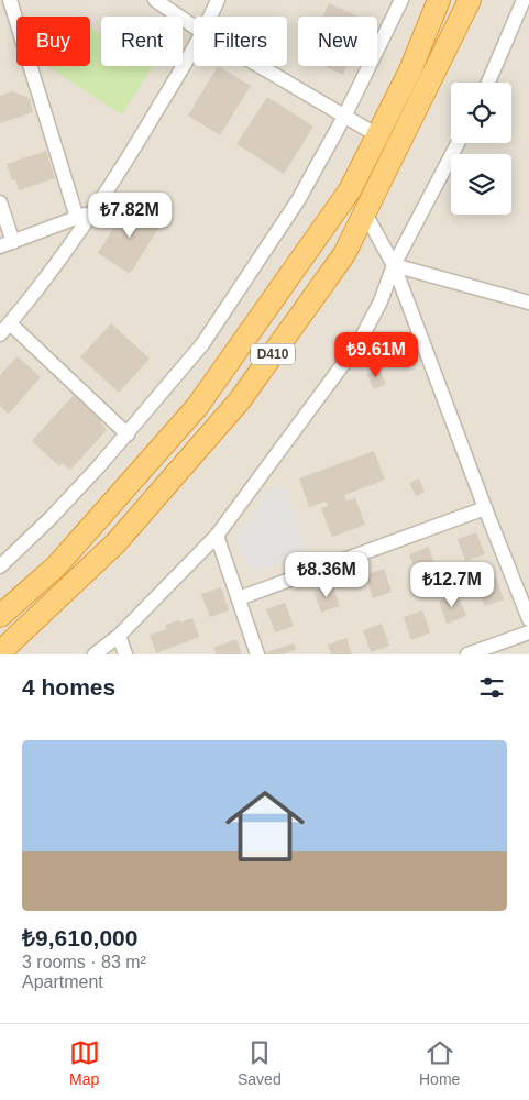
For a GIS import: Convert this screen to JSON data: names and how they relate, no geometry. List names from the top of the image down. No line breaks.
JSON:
{"streets":{"highway":["D410"]},"page":{"chip":["Buy","Rent","Filters","New"],"price":["₺7.82M","₺9.61M","₺8.36M","₺12.7M"],"heading":"4 homes","list":[{"name":"₺9,610,000","note":"3 rooms · 83 m² · Apartment"}],"tabs":["Map","Saved","Home"]}}
